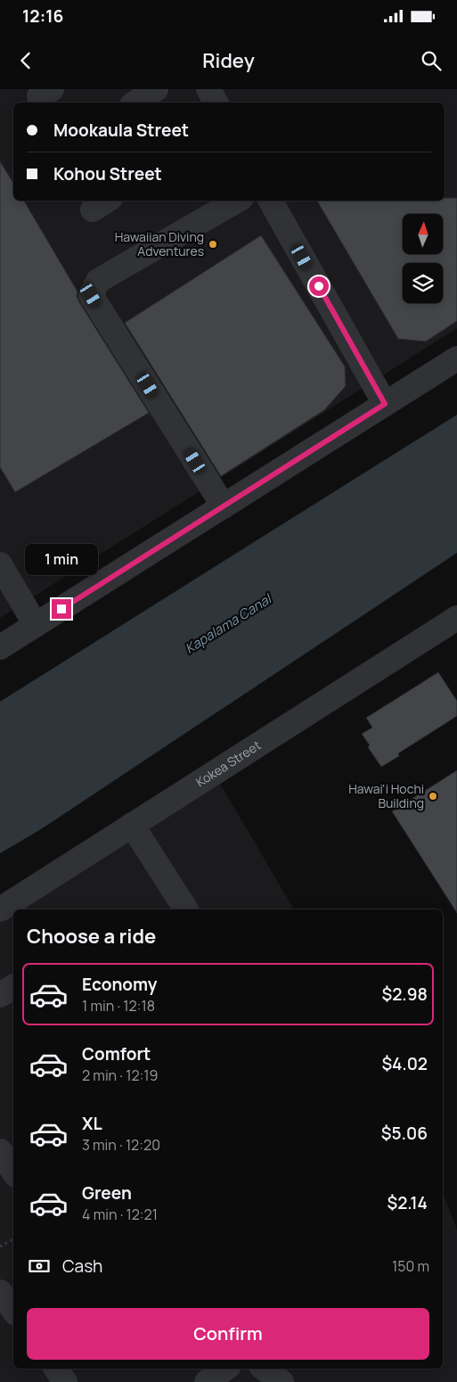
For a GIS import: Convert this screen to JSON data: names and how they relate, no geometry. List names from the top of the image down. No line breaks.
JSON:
{"streets":{"street":["Kokea Street"]},"water":["Kapalama Canal"],"places":["Hawaiian Diving Adventures","Hawai'i Hochi Building"],"north":"top","page":{"status":"12:16","header":"Ridey","banner":["Mookaula Street","Kohou Street"],"bubble":"1 min","heading":"Choose a ride","list":[{"name":"Economy","note":"1 min · 12:18","value":"$2.98"},{"name":"Comfort","note":"2 min · 12:19","value":"$4.02"},{"name":"XL","note":"3 min · 12:20","value":"$5.06"},{"name":"Green","note":"4 min · 12:21","value":"$2.14"}],"pay":["Cash","150 m"],"buttons":"Confirm"}}
